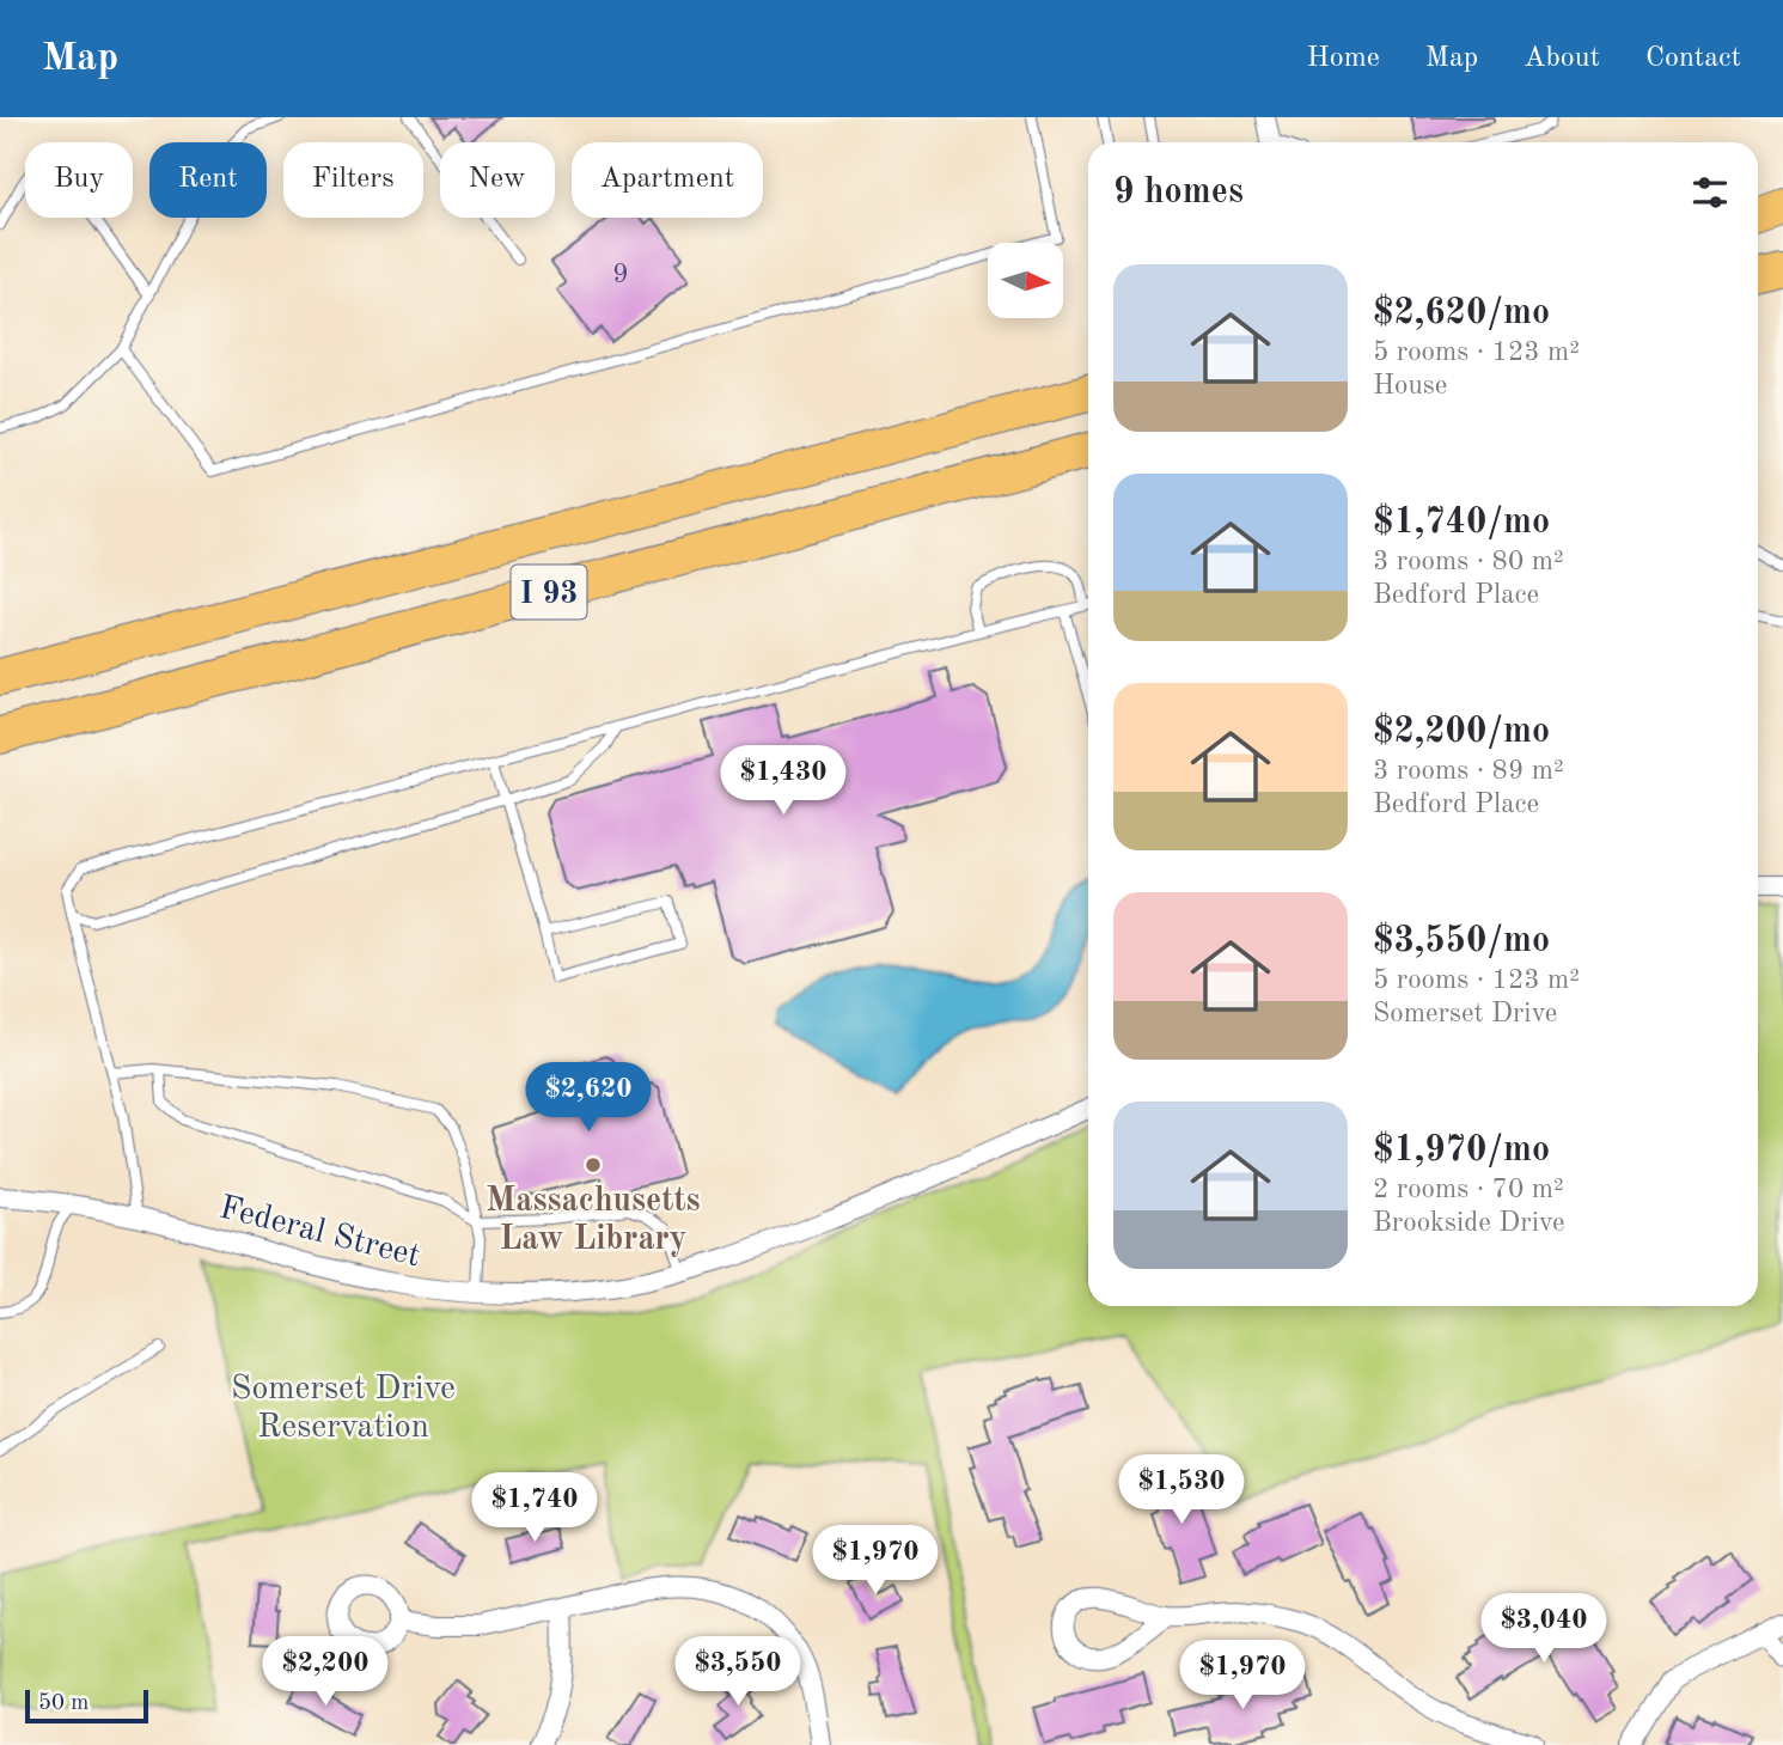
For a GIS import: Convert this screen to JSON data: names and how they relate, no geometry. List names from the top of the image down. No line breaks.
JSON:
{"streets":{"highway":["I 93"],"street":["Federal Street"]},"parks":["Somerset Drive Reservation"],"places":["Massachusetts Law Library"],"house_numbers":["9"],"scale_bar":"50 m","north":"right","page":{"header":"Map","nav":["Home","Map","About","Contact"],"chip":["Buy","Rent","Filters","New","Apartment"],"heading":"9 homes","list":[{"name":"$2,620/mo","note":"5 rooms · 123 m² · House"},{"name":"$1,740/mo","note":"3 rooms · 80 m² · Bedford Place"},{"name":"$2,200/mo","note":"3 rooms · 89 m² · Bedford Place"},{"name":"$3,550/mo","note":"5 rooms · 123 m² · Somerset Drive"},{"name":"$1,970/mo","note":"2 rooms · 70 m² · Brookside Drive"}],"price":["$1,430","$2,620","$1,530","$1,740","$1,970","$3,040","$2,200","$3,550","$1,970"],"scale":"50 m"}}
